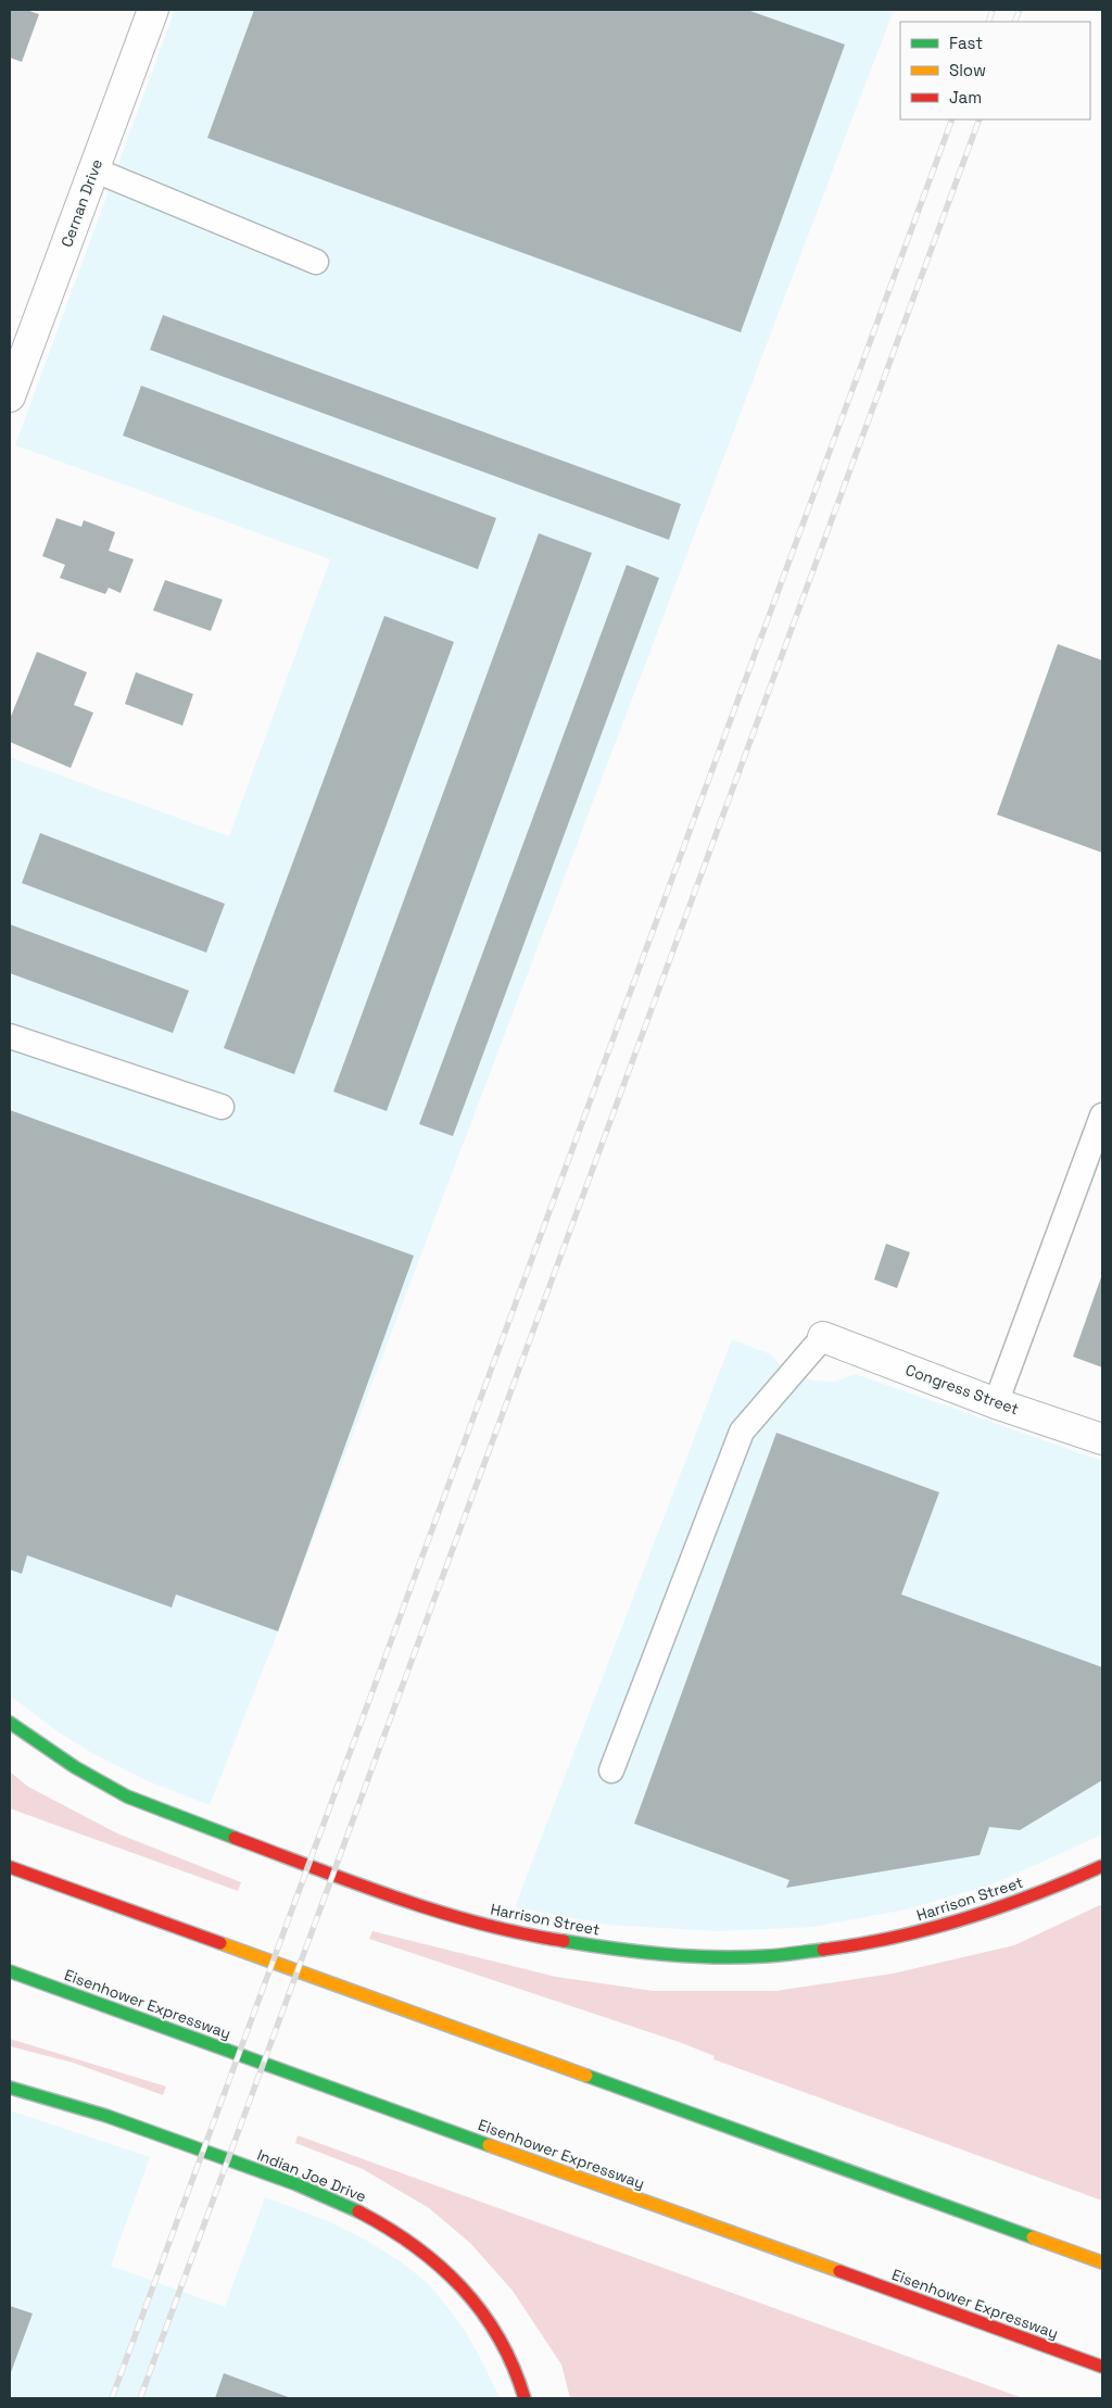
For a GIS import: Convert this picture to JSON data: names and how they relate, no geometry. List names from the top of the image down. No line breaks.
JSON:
{"streets":{"main road":["Harrison Street","Eisenhower Expressway","Indian Joe Drive"],"street":["Cernan Drive","Congress Street"]},"legend":["Fast","Slow","Jam"]}
